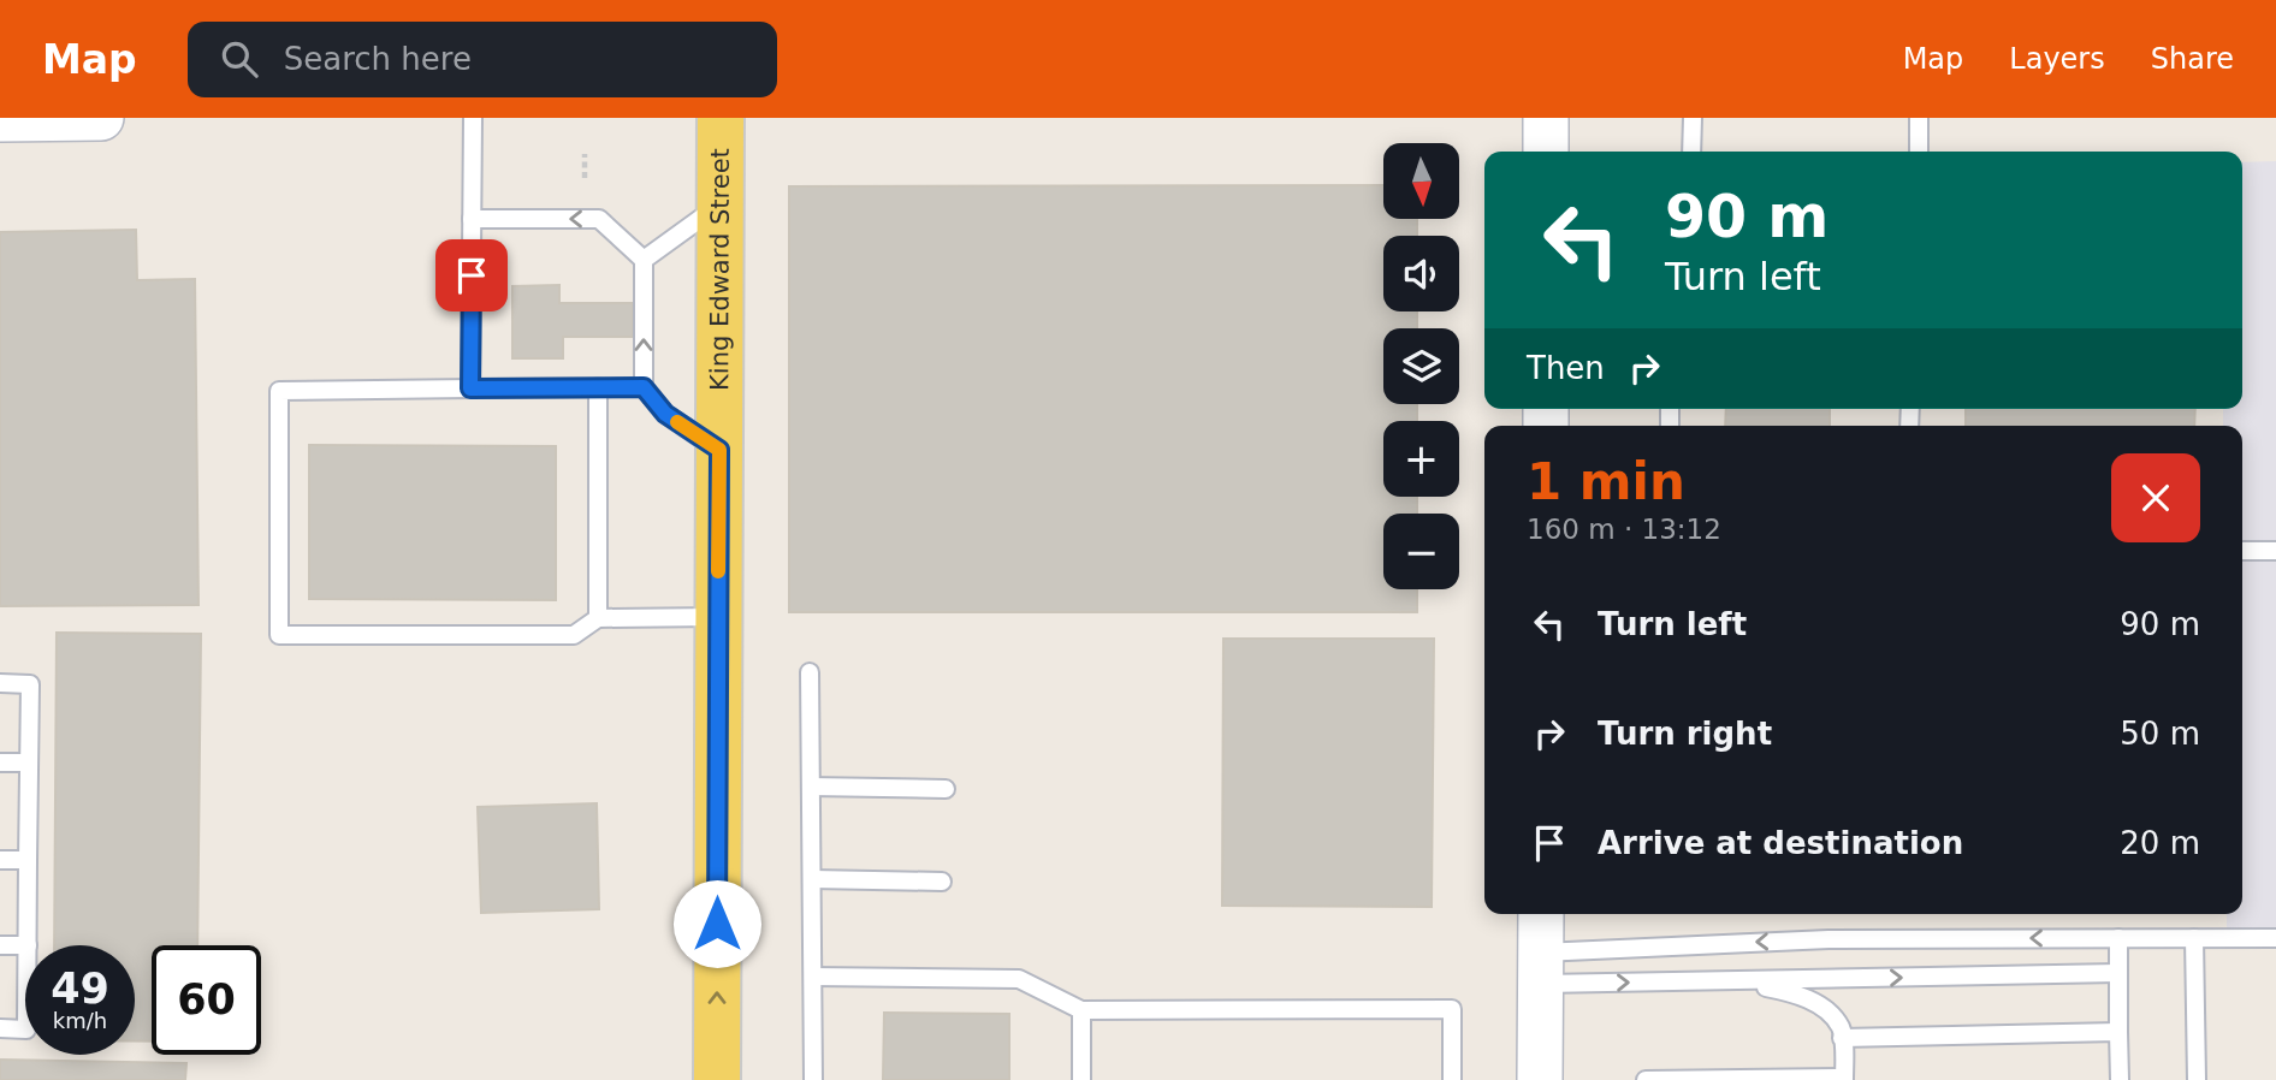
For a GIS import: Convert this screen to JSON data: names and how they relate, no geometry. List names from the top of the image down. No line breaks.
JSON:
{"streets":{"main road":["King Edward Street"]},"one_way":["King Edward Street"],"north":"bottom","page":{"header":"Map","search":"Search here","nav":["Map","Layers","Share"],"map_buttons":["+","−"],"turn":["90 m","Turn left"],"then":"Then","heading":["1 min","160 m · 13:12"],"list":[{"name":"Turn left","value":"90 m"},{"name":"Turn right","value":"50 m"},{"name":"Arrive at destination","value":"20 m"}],"speed":"49 km/h","limit":"60"}}
